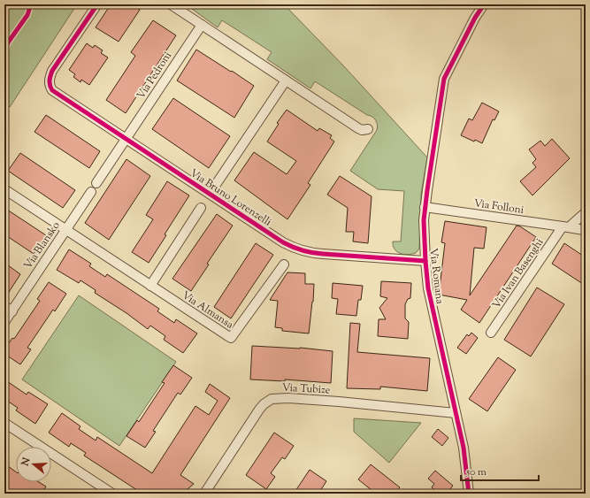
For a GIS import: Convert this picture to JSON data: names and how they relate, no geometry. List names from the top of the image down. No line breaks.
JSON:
{"streets":{"street":["Via Pedroni","Via Bruno Lorenzelli","Via Folloni","Via Blansko","Via Ivan Basenghi","Via Romana","Via Almansa","Via Tubize"]},"crossings":[["Via Pedroni","Via Bruno Lorenzelli"],["Via Bruno Lorenzelli","Via Romana"],["Via Folloni","Via Ivan Basenghi"],["Via Folloni","Via Romana"],["Via Blansko","Via Almansa"],["Via Romana","Via Tubize"]],"scale_bar":"50 m","north":"left"}
